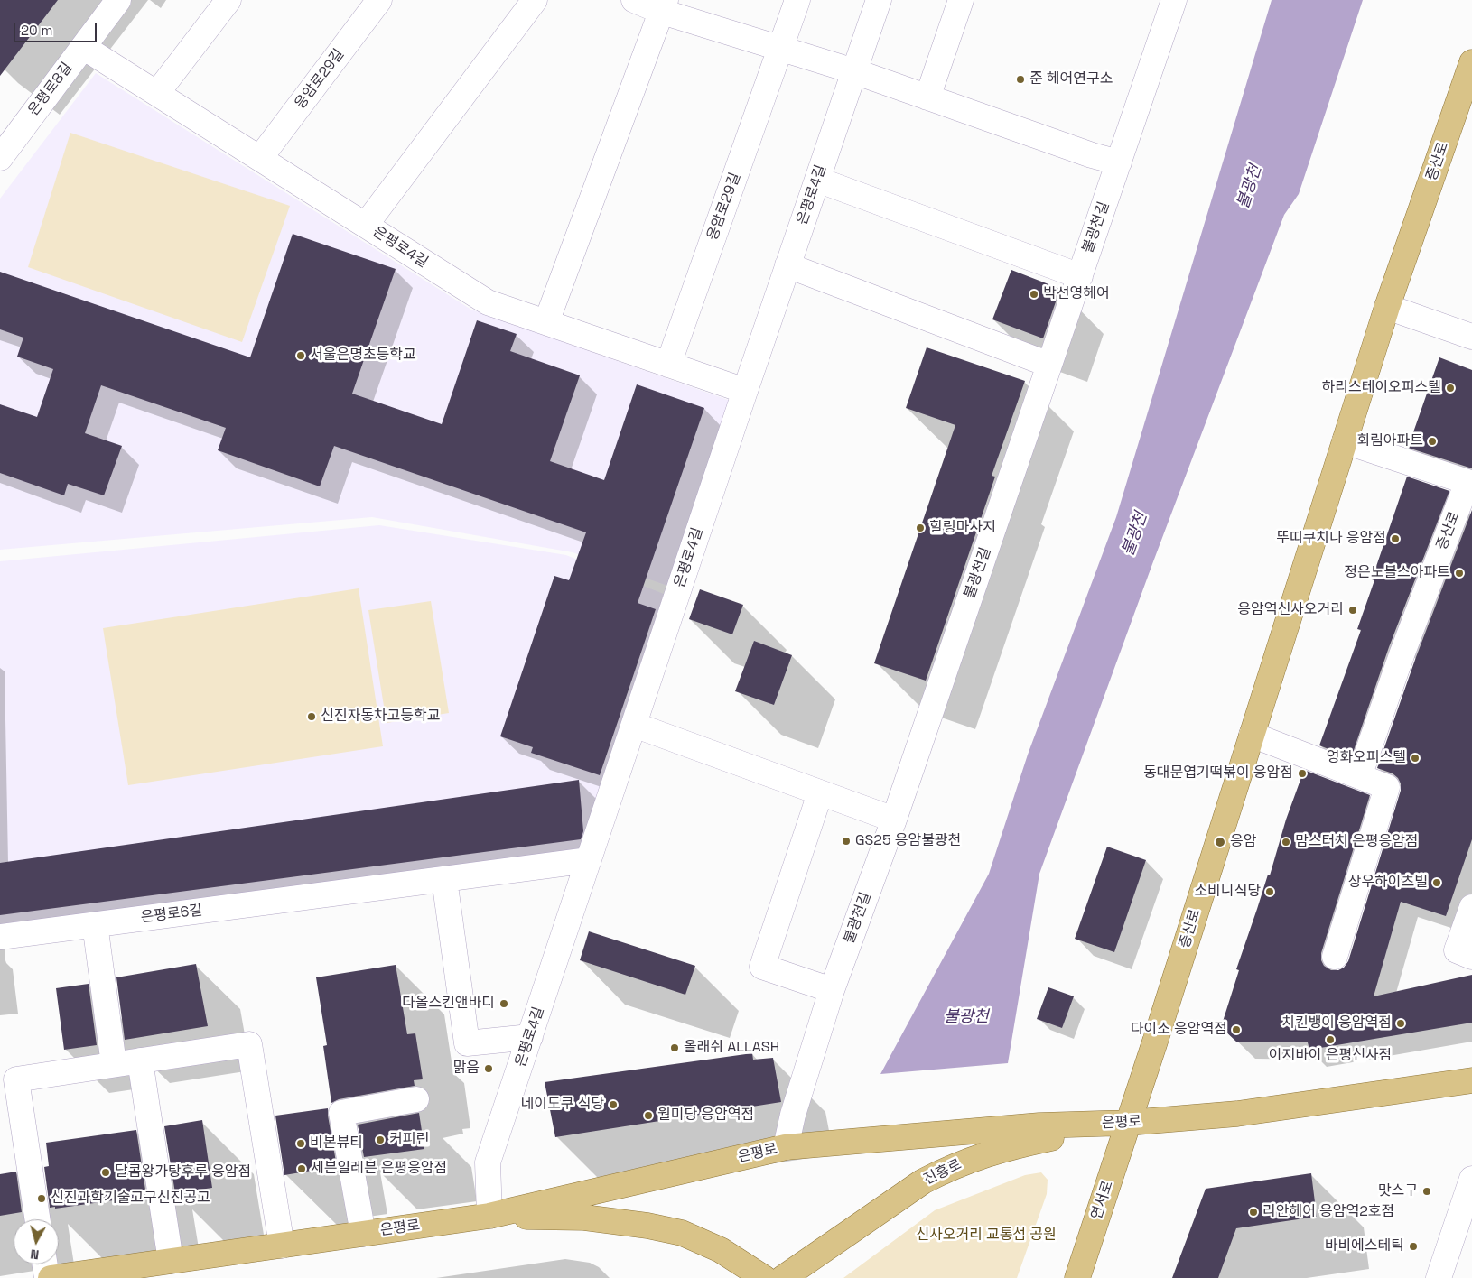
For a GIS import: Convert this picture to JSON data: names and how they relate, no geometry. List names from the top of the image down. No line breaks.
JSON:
{"streets":{"main road":["증산로","은평로","진흥로","연서로"],"street":["응암로29길","은평로8길","은평로4길","불광천길","은평로6길"]},"crossings":[["응암로29길","은평로4길"],["은평로8길","은평로4길"],["증산로","은평로"],["증산로","진흥로"],["증산로","연서로"],["은평로4길","은평로"],["불광천길","은평로"],["은평로","진흥로"],["은평로","연서로"],["진흥로","연서로"]],"water":["불광천"],"parks":["신사오거리 교통섬 공원"],"places":["준 헤어연구소","박선영헤어","서울은명초등학교","하리스테이오피스텔","회림아파트","힐링마사지","뚜띠쿠치나 응암점","정은노블스아파트","응암역신사오거리","신진자동차고등학교","영화오피스텔","동대문엽기떡볶이 응암점","GS25 응암불광천","응암","맘스터치 은평응암점","상우하이츠빌","소비니식당","다올스킨앤바디","치킨뱅이 응암역점","다이소 응암역점","이지바이 은평신사점","올래쉬 ALLASH","맑음","네이도쿠 식당","월미당 응암역점","커피린","비본뷰티","세븐일레븐 은평응암점","달콤왕가탕후루 응암점","맛스구","신진과학기술고구신진공고","리안헤어 응암역2호점","바비에스테틱"],"scale_bar":"20 m","north":"bottom"}
